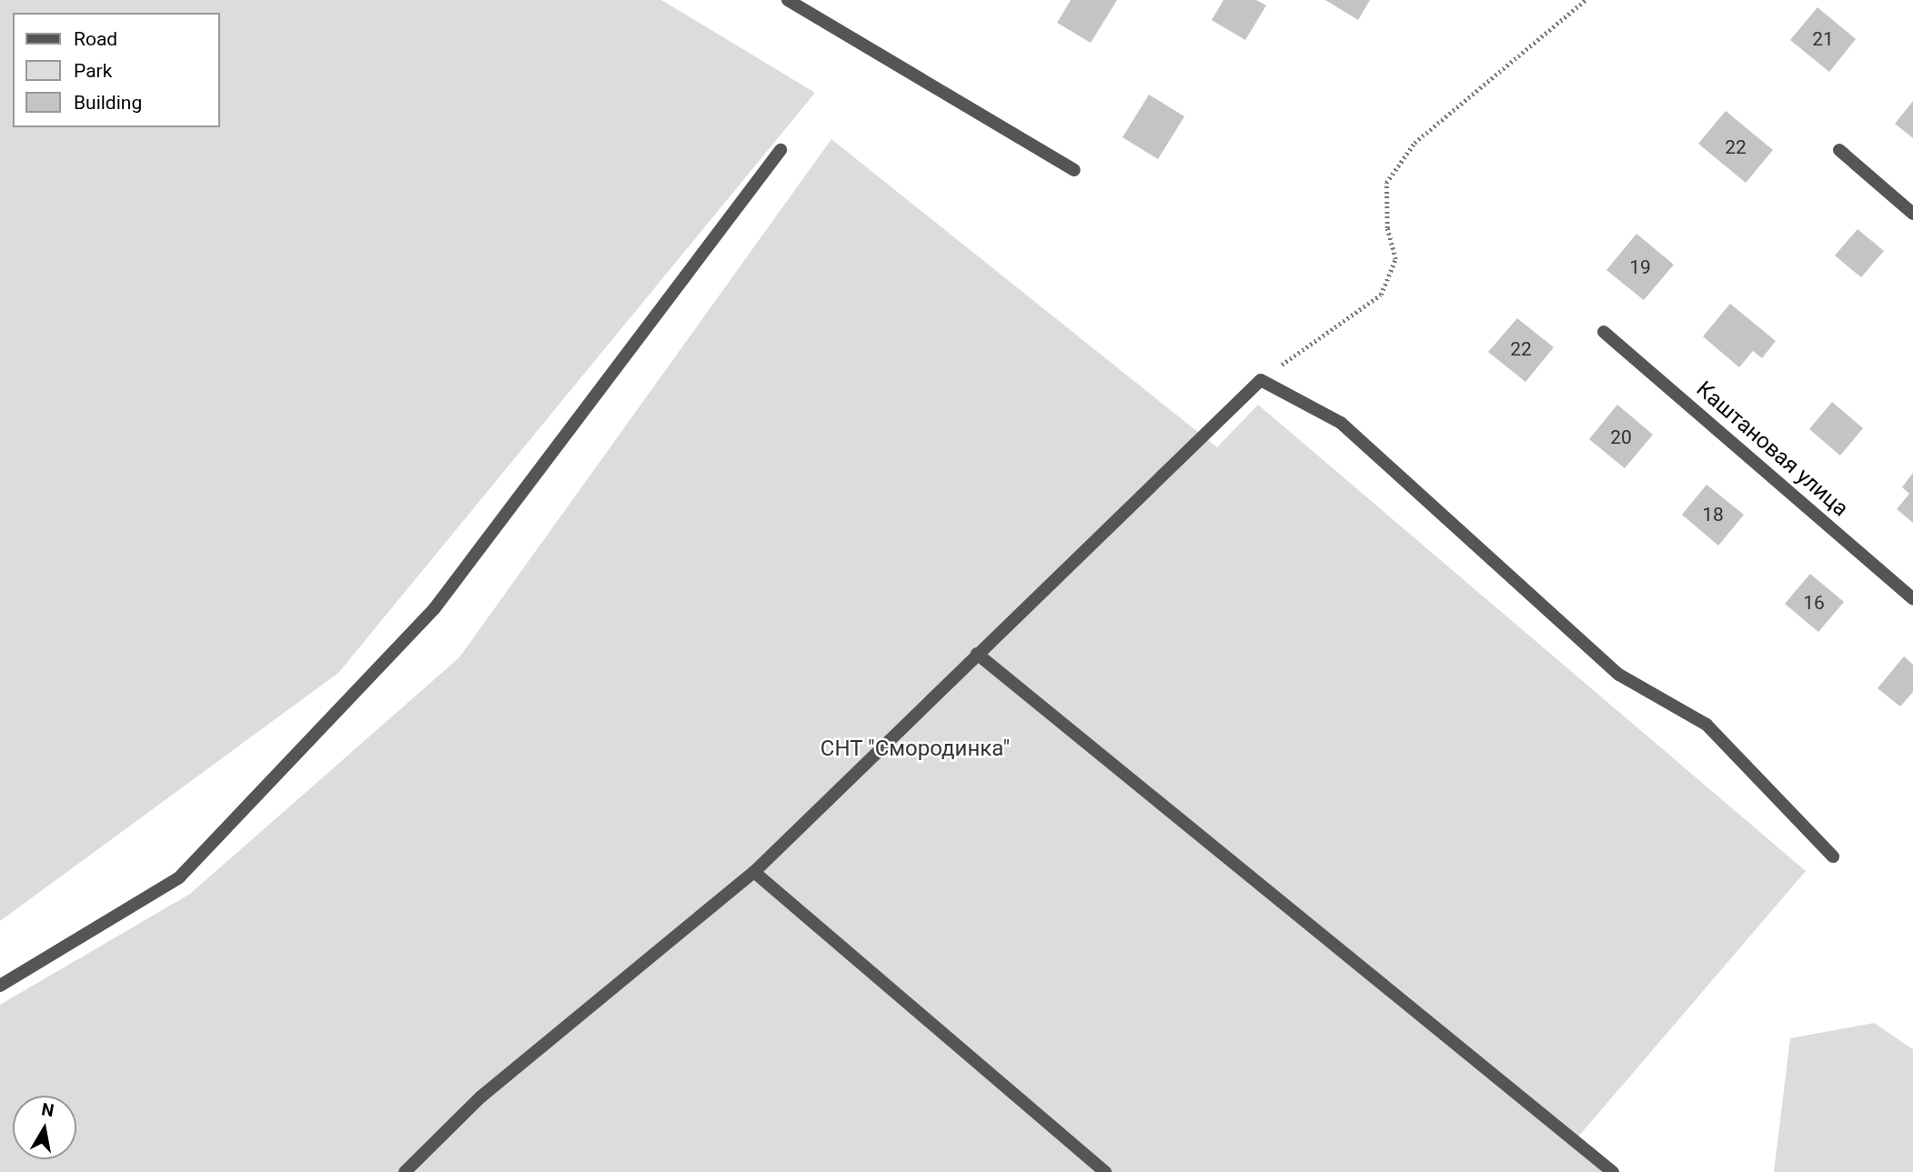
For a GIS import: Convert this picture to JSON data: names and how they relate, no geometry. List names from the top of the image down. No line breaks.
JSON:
{"streets":{"street":["Каштановая улица"]},"parks":["СНТ \"Смородинка\""],"house_numbers":["21","22","19","22","20","18","16"],"legend":["Road","Park","Building"],"north":"top"}
